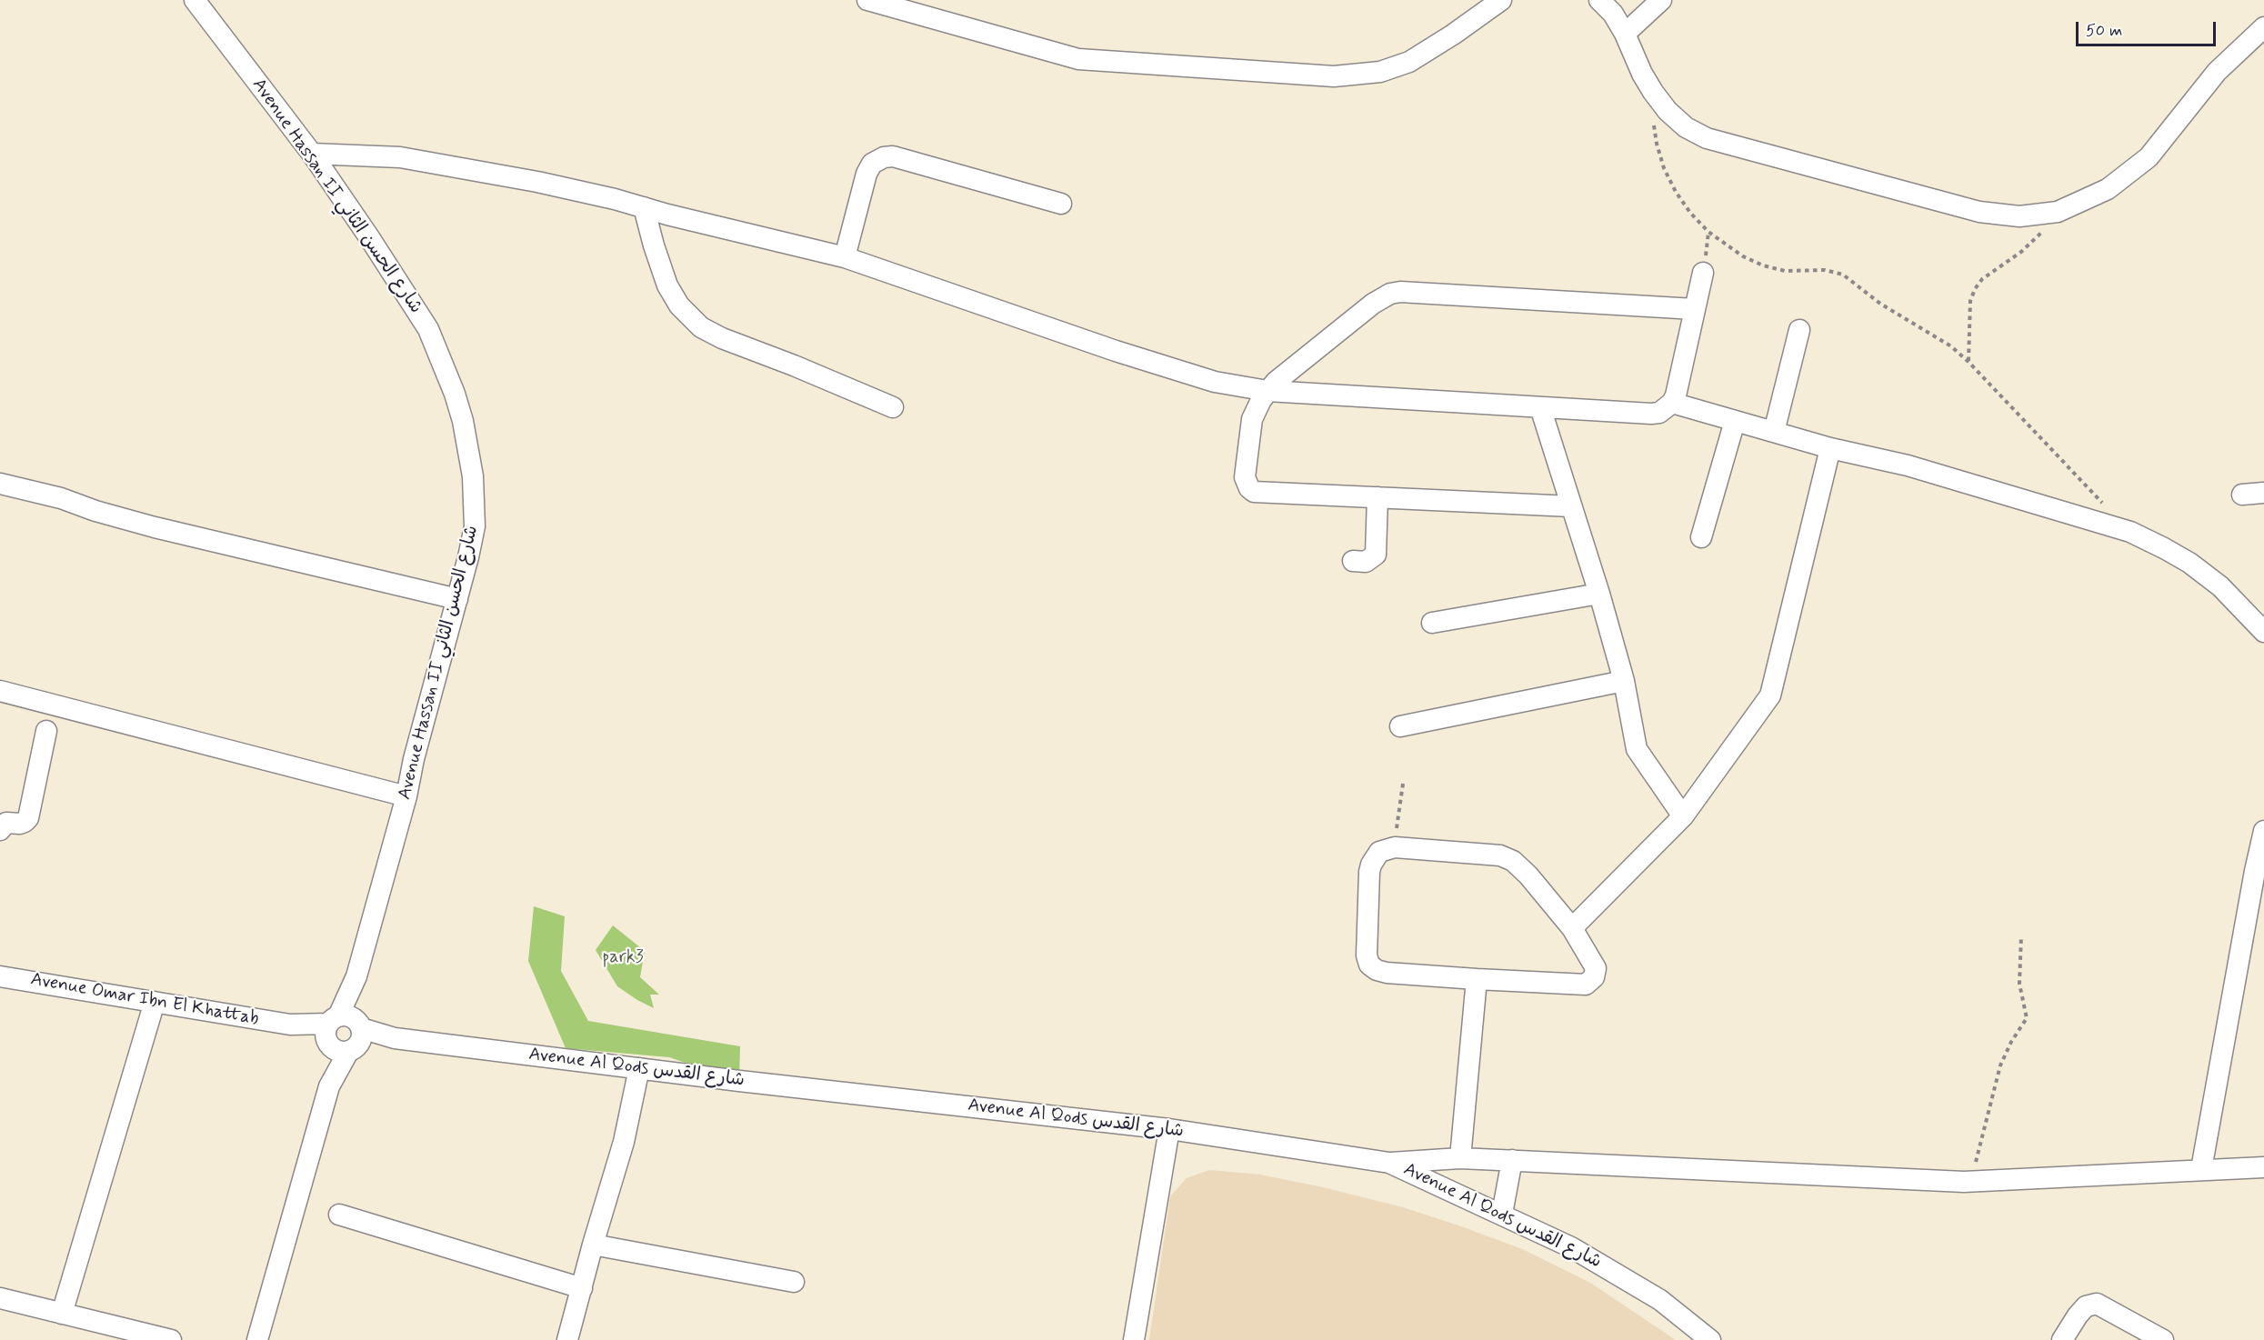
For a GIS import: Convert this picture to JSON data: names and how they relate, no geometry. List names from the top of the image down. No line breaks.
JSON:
{"streets":{"street":["Avenue Hassan II شارع الحسن الثاني","Avenue Omar Ibn El Khattab","Avenue Al Qods شارع القدس"]},"crossings":[["Avenue Hassan II شارع الحسن الثاني","Avenue Omar Ibn El Khattab"],["Avenue Hassan II شارع الحسن الثاني","Avenue Al Qods شارع القدس"],["Avenue Omar Ibn El Khattab","Avenue Al Qods شارع القدس"]],"parks":["park3"],"scale_bar":"50 m"}
